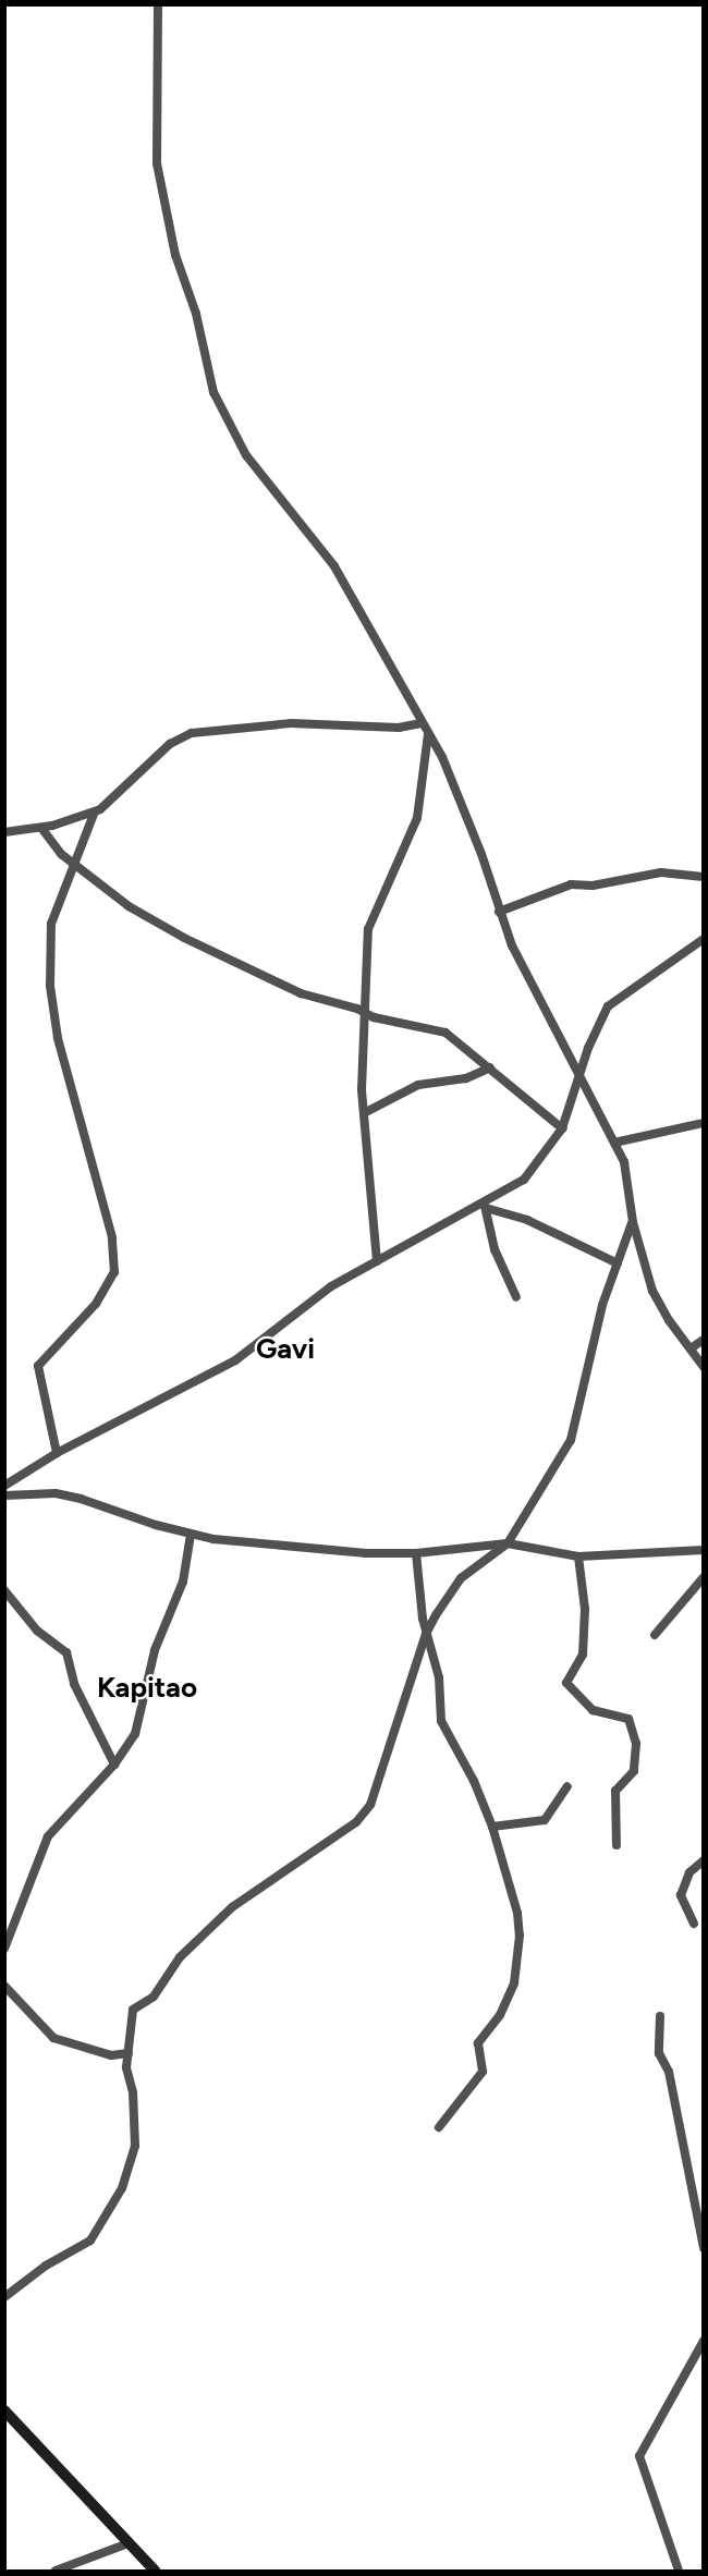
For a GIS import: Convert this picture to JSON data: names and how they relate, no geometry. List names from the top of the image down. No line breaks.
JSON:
{"districts":["Gavi","Kapitao"]}
